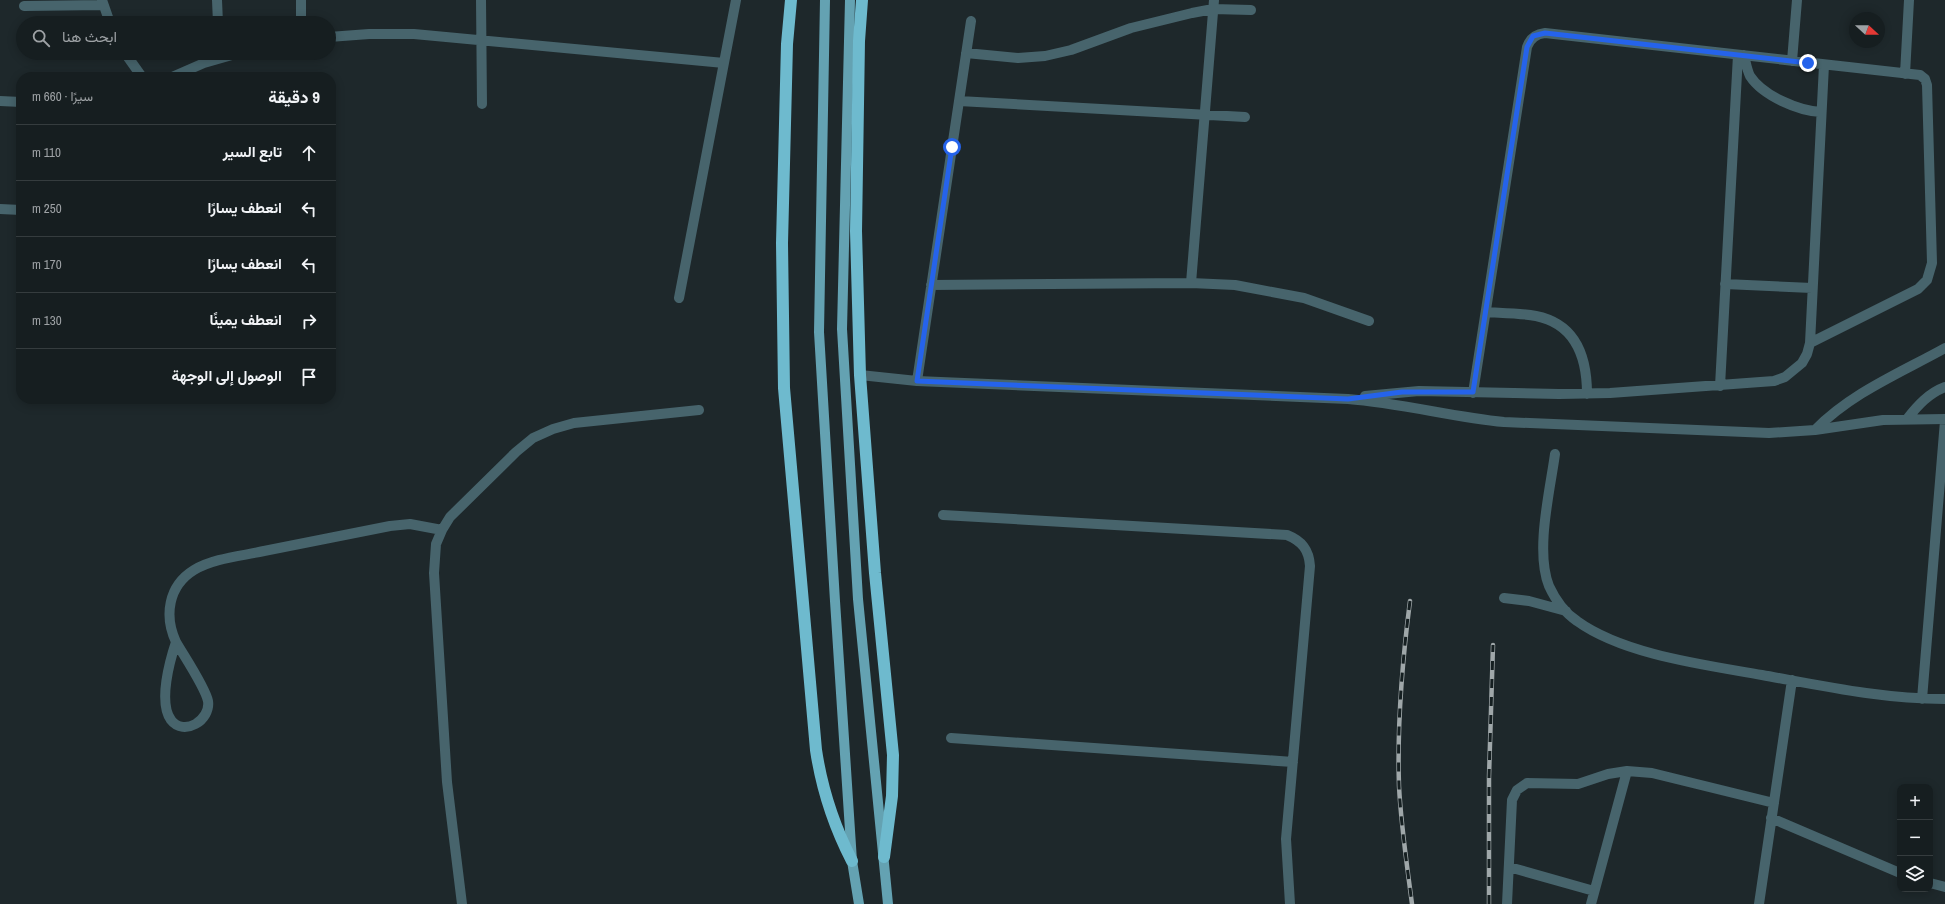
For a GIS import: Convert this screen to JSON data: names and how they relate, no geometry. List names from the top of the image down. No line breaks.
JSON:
{"north":"right","page":{"search":"ابحث هنا","heading":["9 دقيقة","سيرًا · 660 m"],"list":[["تابع السير","110 m"],["انعطف يسارًا","250 m"],["انعطف يسارًا","170 m"],["انعطف يمينًا","130 m"],"الوصول إلى الوجهة"],"map_buttons":["+","−"]}}
